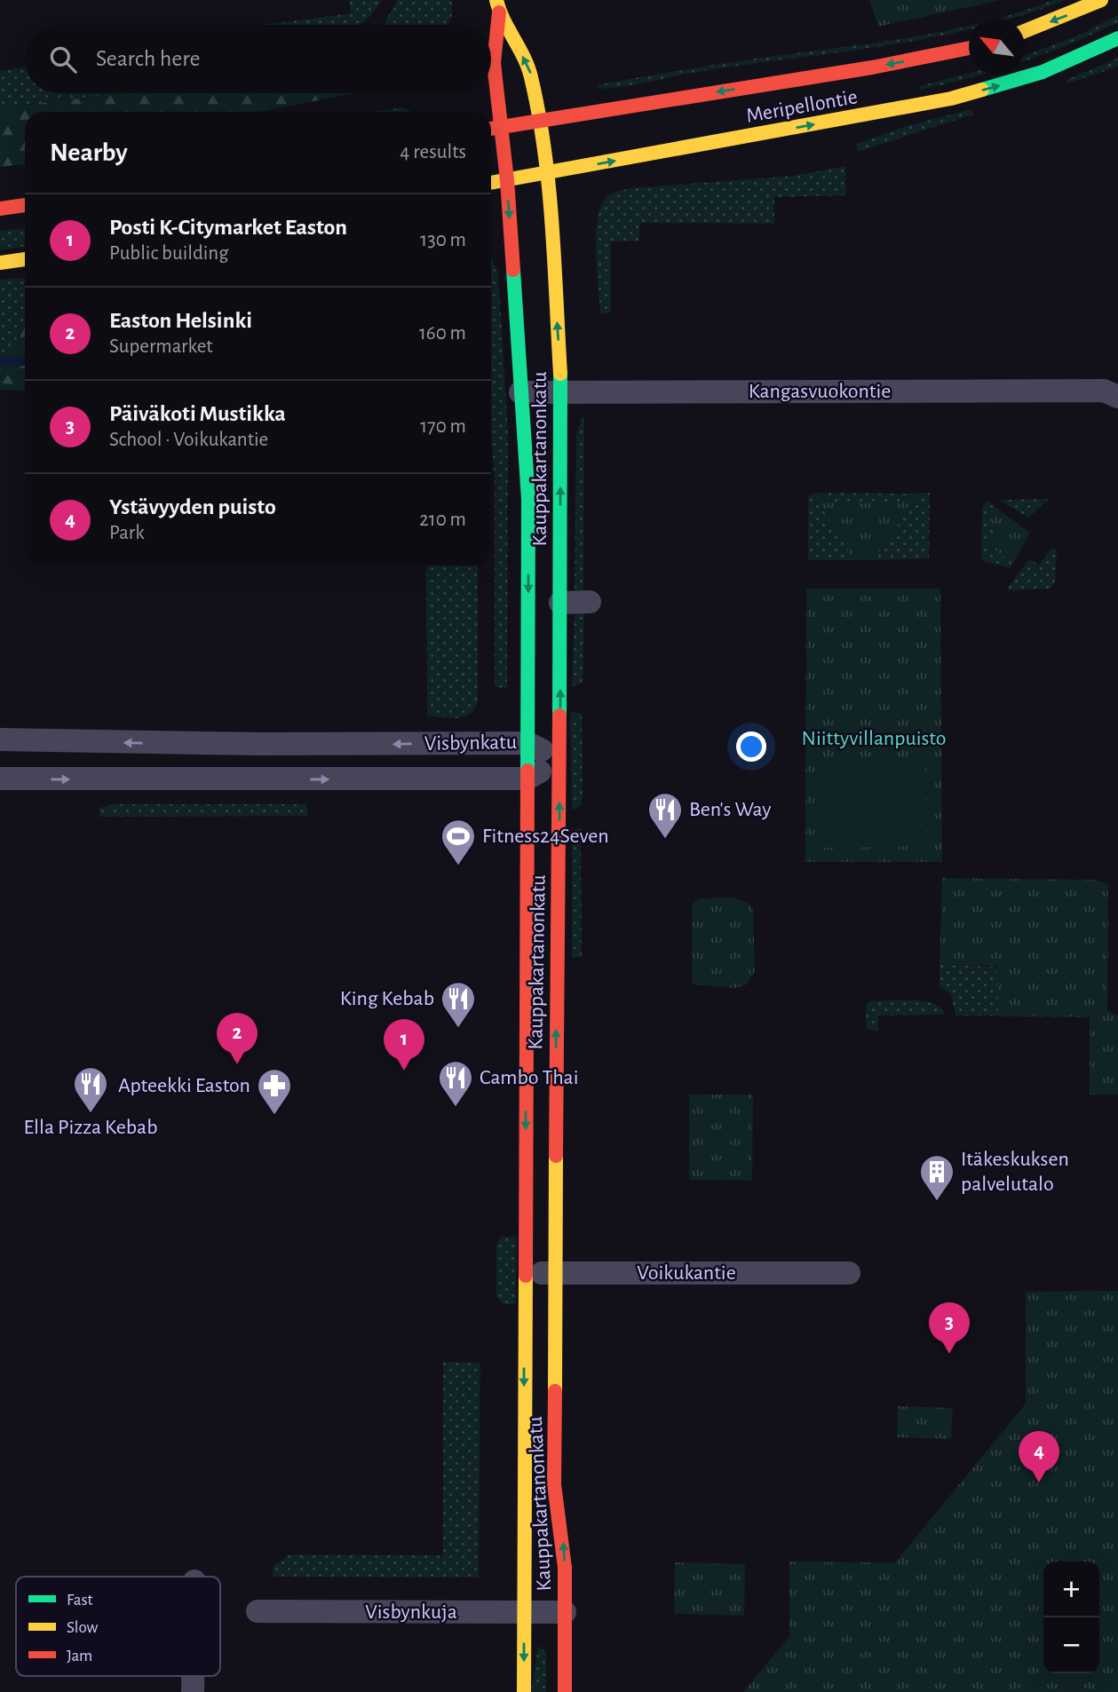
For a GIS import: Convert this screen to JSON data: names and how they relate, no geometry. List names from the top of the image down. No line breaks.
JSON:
{"streets":{"main road":["Meripellontie","Kauppakartanonkatu"],"street":["Kangasvuokontie","Visbynkatu","Voikukantie","Visbynkuja"]},"crossings":[["Meripellontie","Kauppakartanonkatu"],["Kangasvuokontie","Kauppakartanonkatu"],["Kauppakartanonkatu","Visbynkatu"],["Kauppakartanonkatu","Voikukantie"],["Kauppakartanonkatu","Visbynkuja"]],"parks":["Niittyvillanpuisto"],"places":{"restaurant":["Ben's Way","King Kebab","Cambo Thai","Ella Pizza Kebab"],"sports":["Fitness24Seven"],"pharmacy":["Apteekki Easton"],"building":["Itäkeskuksen palvelutalo"]},"legend":["Fast","Slow","Jam"],"north":"top left","page":{"search":"Search here","heading":["Nearby","4 results"],"list":[{"mark":"1","name":"Posti K-Citymarket Easton","note":"Public building","value":"130 m"},{"mark":"2","name":"Easton Helsinki","note":"Supermarket","value":"160 m"},{"mark":"3","name":"Päiväkoti Mustikka","note":"School · Voikukantie","value":"170 m"},{"mark":"4","name":"Ystävyyden puisto","note":"Park","value":"210 m"}],"pins":["2","1","3","4"],"map_buttons":["+","−"]}}
